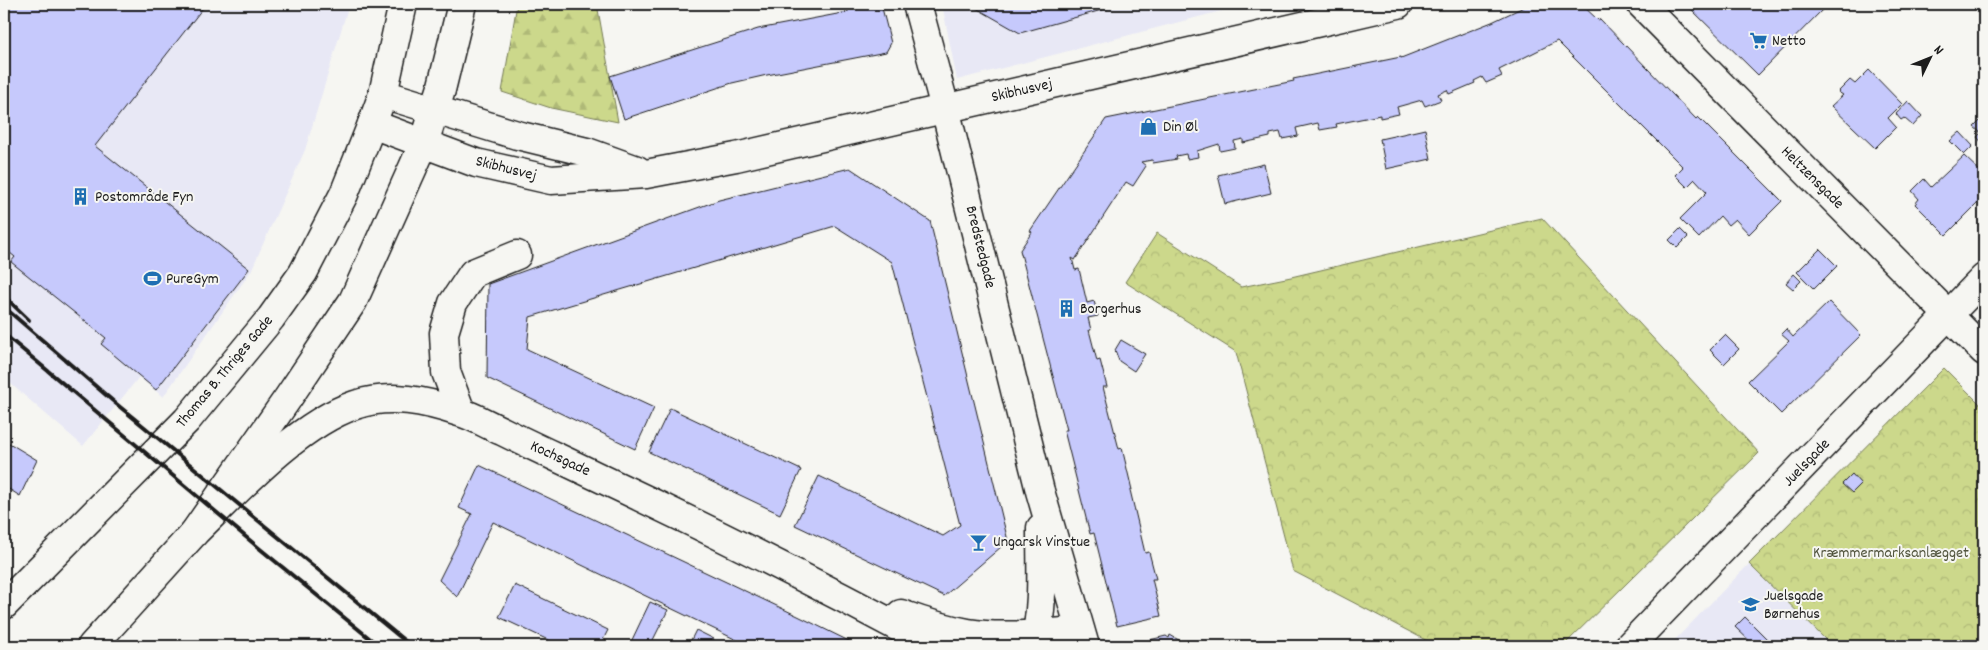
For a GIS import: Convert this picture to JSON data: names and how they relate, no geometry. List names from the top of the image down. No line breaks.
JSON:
{"streets":{"street":["Skibhusvej","Heltzensgade","Bredstedgade","Thomas B. Thriges Gade","Kochsgade","Juelsgade"]},"crossings":[["Skibhusvej","Bredstedgade"],["Skibhusvej","Thomas B. Thriges Gade"],["Heltzensgade","Juelsgade"],["Bredstedgade","Kochsgade"]],"parks":["Kræmmermarksanlægget"],"places":{"supermarket":["Netto"],"shop":["Din Øl"],"building":["Postområde Fyn","Borgerhus"],"sports":["PureGym"],"bar":["Ungarsk Vinstue"],"school or university":["Juelsgade Børnehus"]},"north":"top right"}
